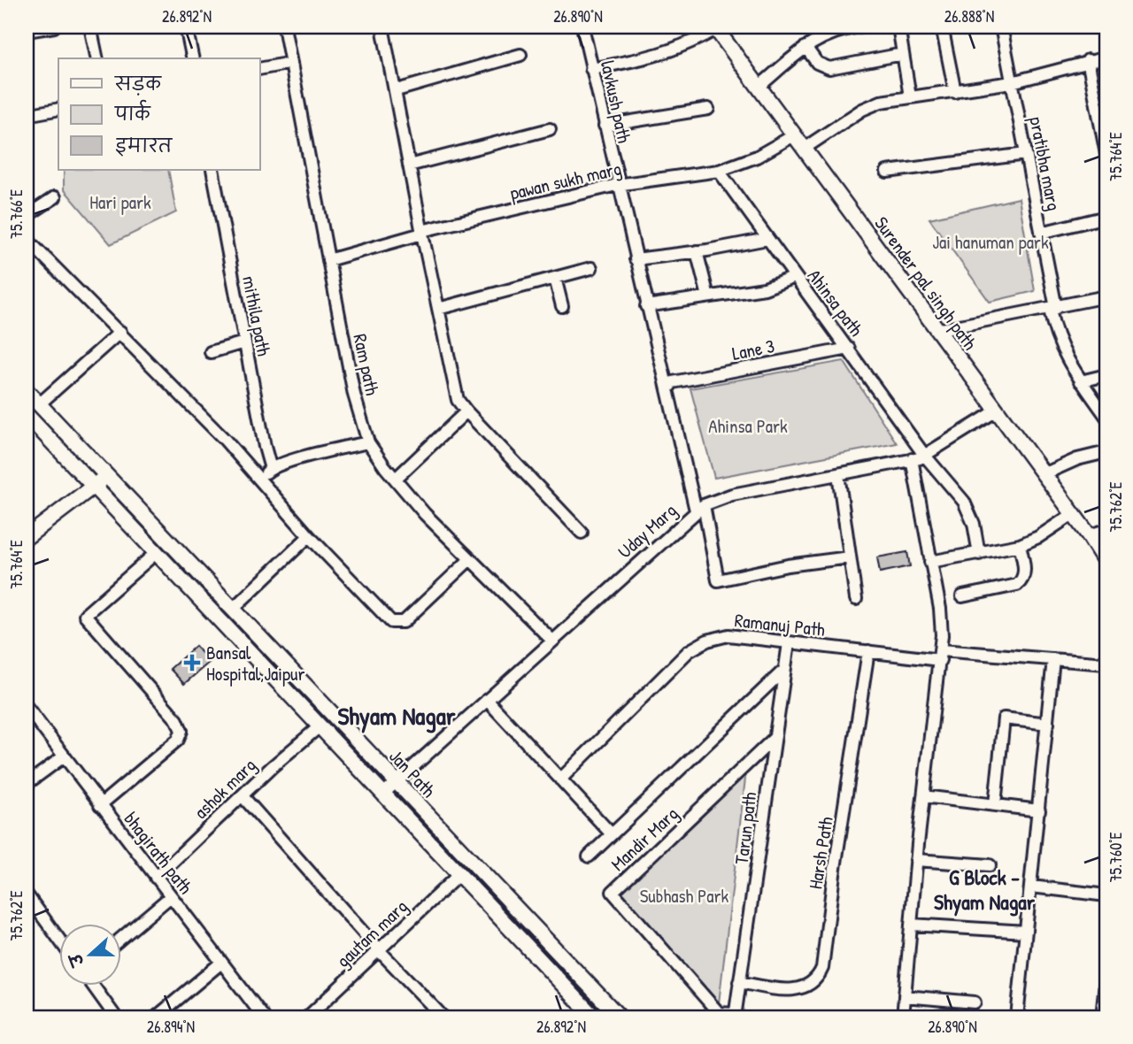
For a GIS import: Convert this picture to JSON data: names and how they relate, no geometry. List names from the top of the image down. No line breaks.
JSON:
{"streets":{"street":["lavkush path","pratibha marg","pawan sukh marg","Surender pal singh path","Ahinsa path","mithila path","Lane 3","Ram path","Uday Marg","Ramanuj Path","Jan Path","ashok marg","Tarun path","Mandir Marg","bhagirath path","Harsh Path","gautam marg"]},"crossings":[["lavkush path","pawan sukh marg"],["lavkush path","Lane 3"],["lavkush path","Uday Marg"],["pawan sukh marg","Surender pal singh path"],["pawan sukh marg","Ahinsa path"],["pawan sukh marg","Ram path"],["Surender pal singh path","Uday Marg"],["Ahinsa path","Lane 3"],["Ahinsa path","Uday Marg"],["Ram path","Uday Marg"],["Uday Marg","Jan Path"],["Ramanuj Path","Tarun path"],["Ramanuj Path","Harsh Path"],["Jan Path","ashok marg"],["Jan Path","gautam marg"],["ashok marg","bhagirath path"],["Tarun path","Mandir Marg"],["Tarun path","Harsh Path"]],"districts":["Shyam Nagar","G Block - Shyam Nagar"],"parks":["Hari park","Jai hanuman park","Ahinsa Park","Subhash Park"],"places":{"health":["Bansal Hospital,Jaipur"]},"legend":["सड़क","पार्क","इमारत"],"north":"left","coordinates":["26.892°N","26.890°N","26.888°N","75.764°E","75.766°E","75.762°E","75.760°E","26.894°N"]}
